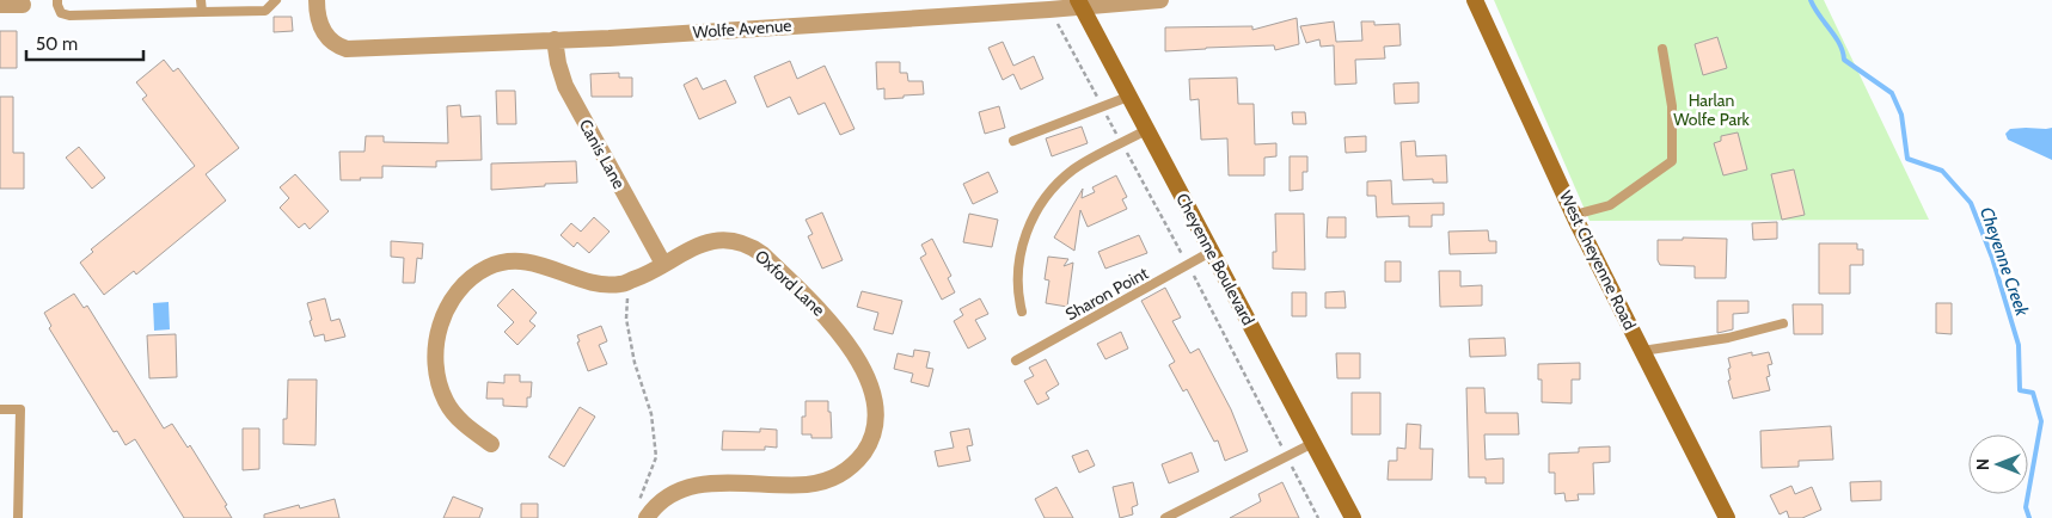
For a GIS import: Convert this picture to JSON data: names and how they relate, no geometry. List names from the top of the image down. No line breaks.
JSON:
{"streets":{"main road":["Cheyenne Boulevard","West Cheyenne Road"],"street":["Wolfe Avenue","Canis Lane","Oxford Lane"],"lane":["Sharon Point"]},"crossings":[["Wolfe Avenue","Canis Lane"],["Wolfe Avenue","Cheyenne Boulevard"],["Canis Lane","Oxford Lane"],["Cheyenne Boulevard","Sharon Point"]],"water":["Cheyenne Creek"],"parks":["Harlan Wolfe Park"],"scale_bar":"50 m","north":"left"}
